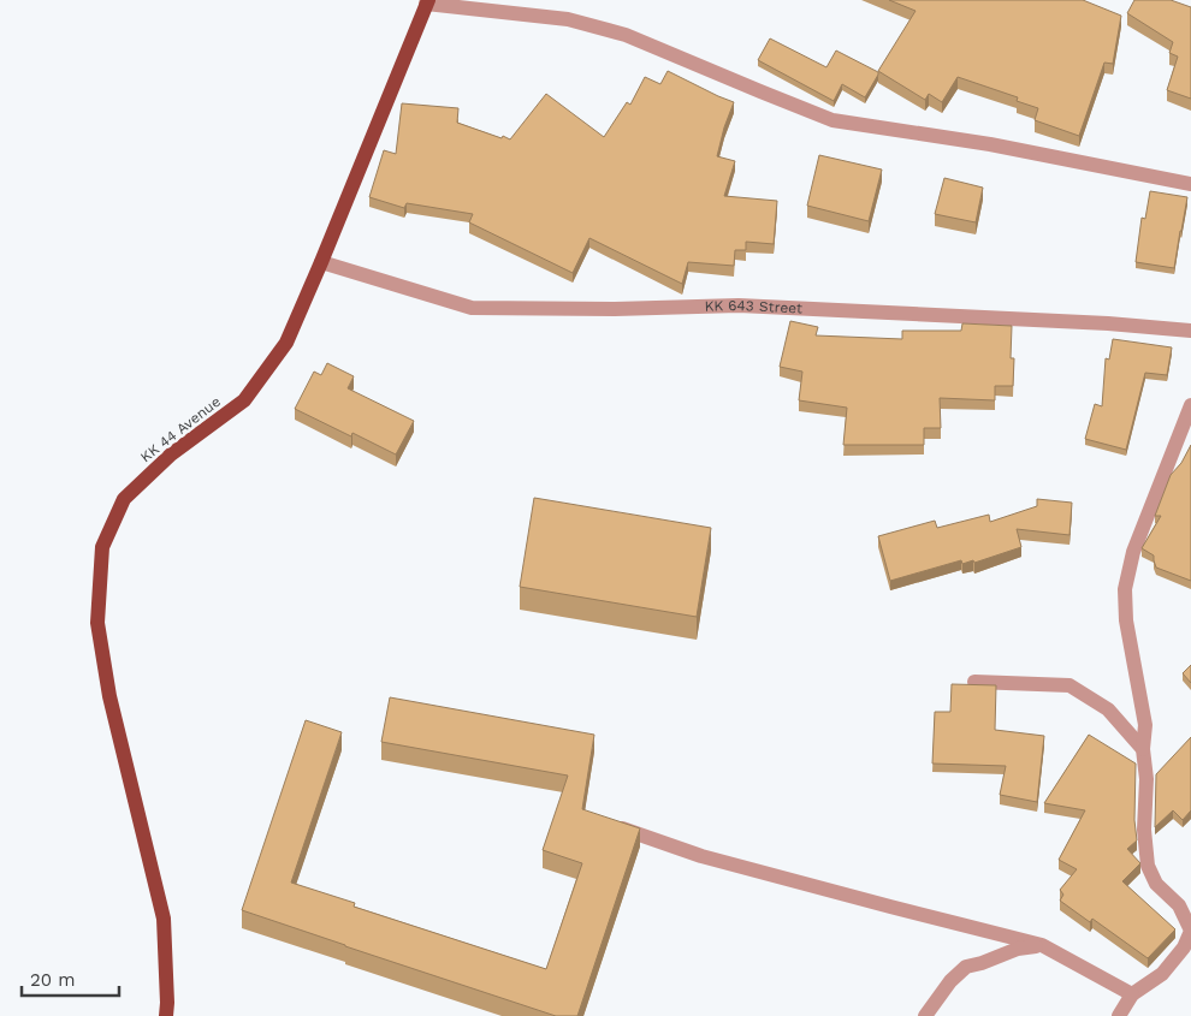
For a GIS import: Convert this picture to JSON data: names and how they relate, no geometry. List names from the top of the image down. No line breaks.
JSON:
{"streets":{"main road":["KK 44 Avenue"],"street":["KK 643 Street"]},"crossings":[["KK 643 Street","KK 44 Avenue"]],"scale_bar":"20 m"}
